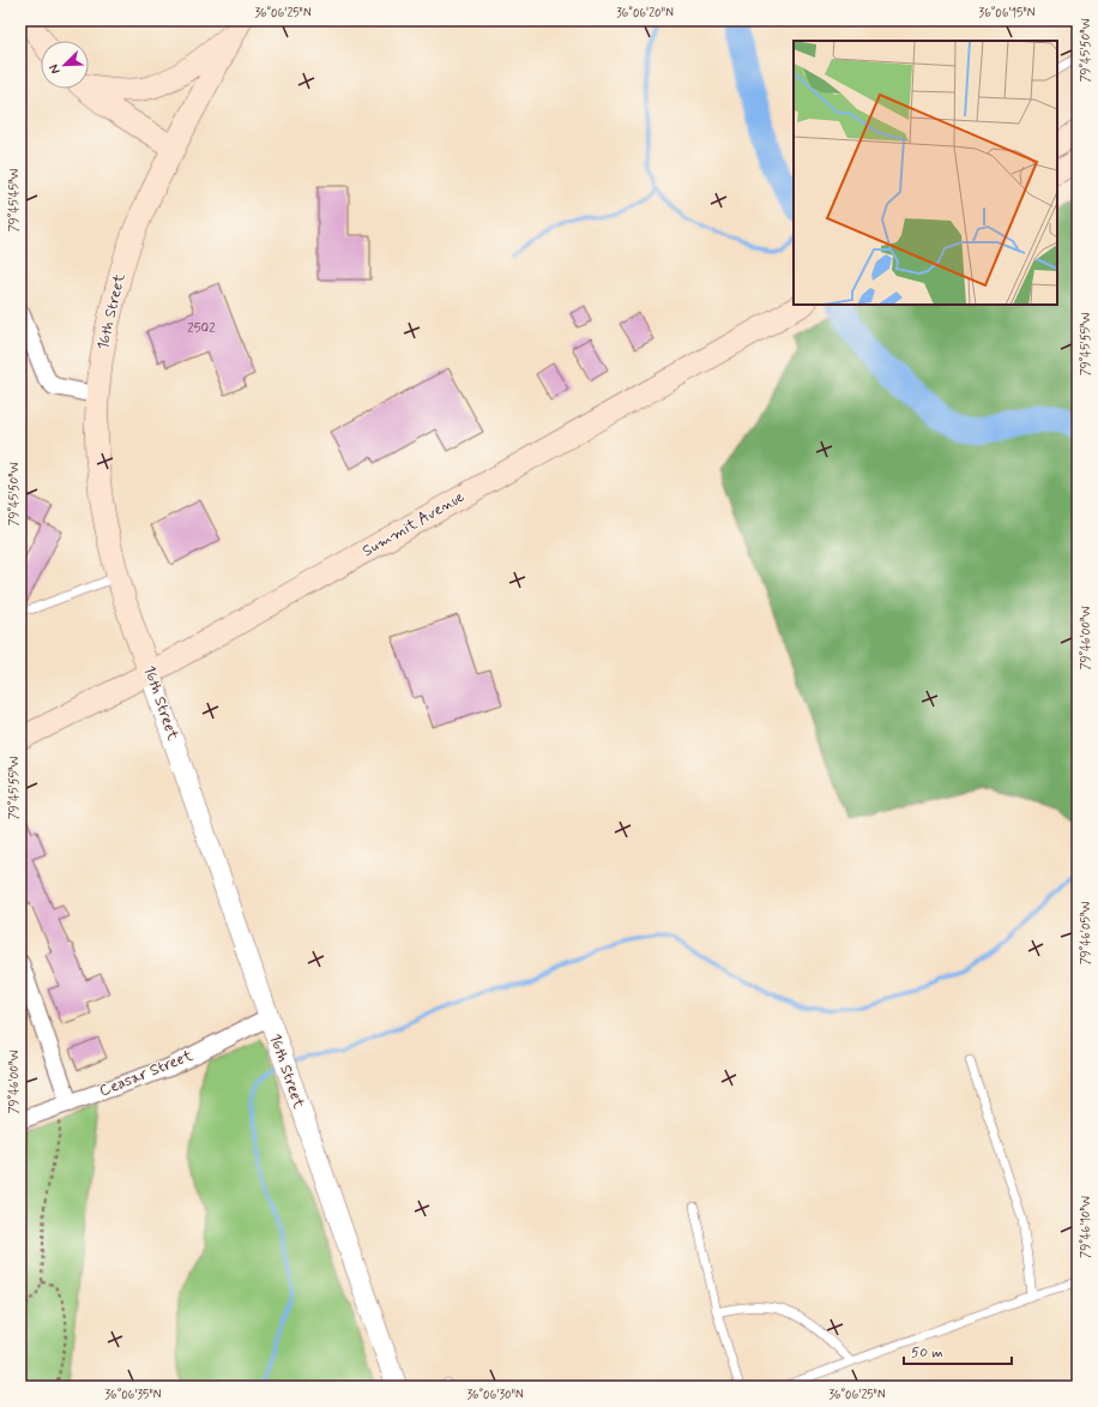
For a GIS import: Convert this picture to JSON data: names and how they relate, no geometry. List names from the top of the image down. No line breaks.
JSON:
{"streets":{"main road":["16th Street","Summit Avenue"],"street":["Ceasar Street"]},"crossings":[["16th Street","Summit Avenue"],["16th Street","Ceasar Street"]],"house_numbers":["2502"],"scale_bar":"50 m","north":"bottom left","coordinates":["36°06'25\"N","36°06'20\"N","36°06'15\"N","79°45'50\"W","79°45'45\"W","79°45'55\"W","79°46'00\"W","79°46'05\"W","79°46'10\"W","36°06'35\"N","36°06'30\"N"]}
